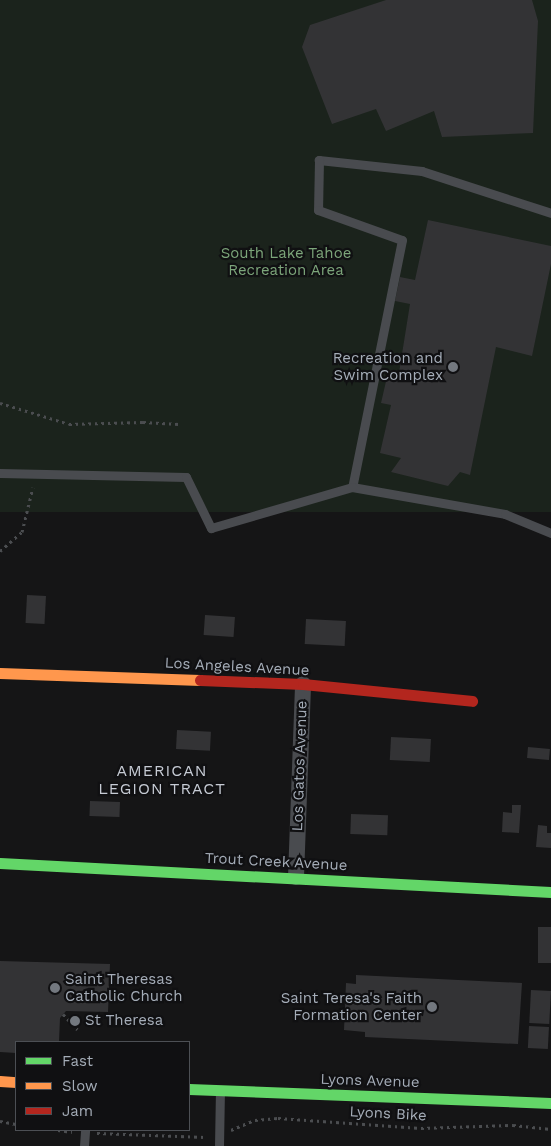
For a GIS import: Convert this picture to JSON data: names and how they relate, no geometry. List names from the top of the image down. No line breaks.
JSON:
{"streets":{"street":["Los Angeles Avenue","Los Gatos Avenue","Trout Creek Avenue","Lyons Avenue"],"path":["Lyons Bike"]},"crossings":[["Los Angeles Avenue","Los Gatos Avenue"],["Los Gatos Avenue","Trout Creek Avenue"]],"districts":["AMERICAN LEGION TRACT"],"parks":["South Lake Tahoe Recreation Area"],"places":["Recreation and Swim Complex","Saint Theresas Catholic Church","Saint Teresa's Faith Formation Center","St Theresa"],"legend":["Fast","Slow","Jam"]}
